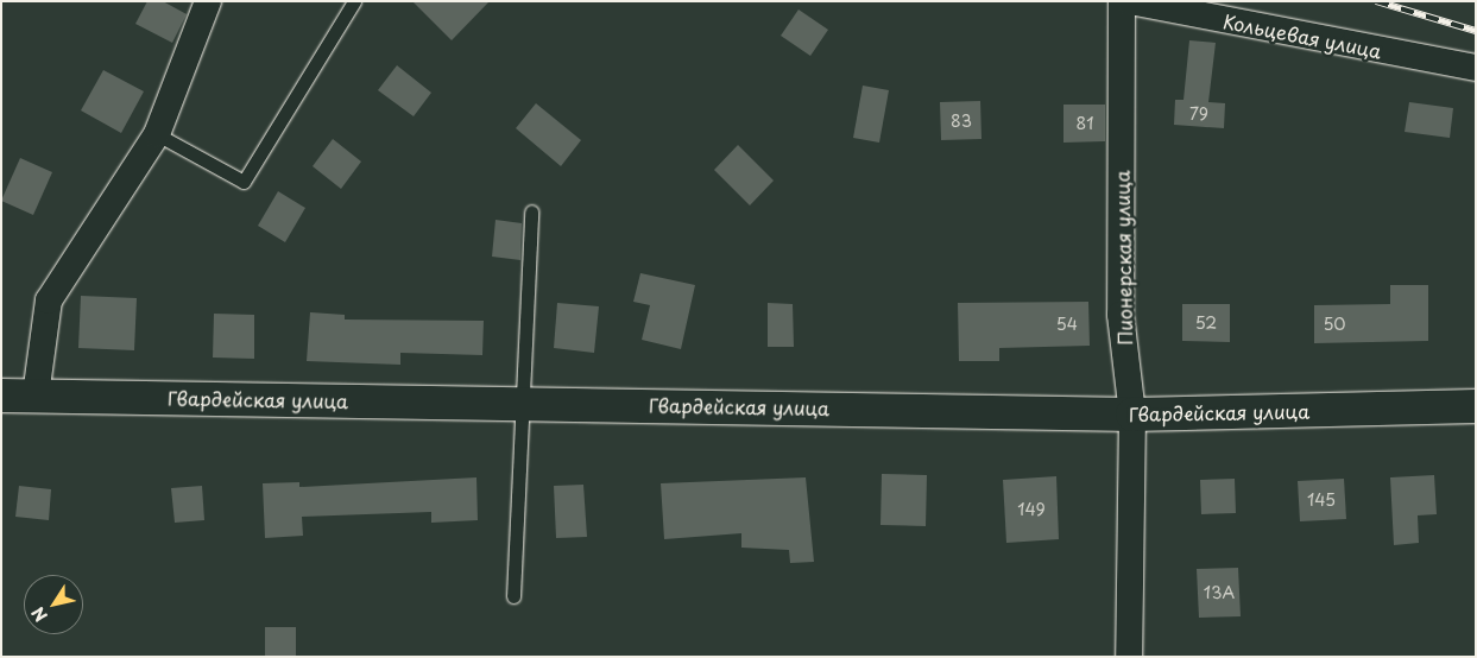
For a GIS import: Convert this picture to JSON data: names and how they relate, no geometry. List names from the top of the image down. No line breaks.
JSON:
{"streets":{"main road":["Гвардейская улица"],"street":["Кольцевая улица","Пионерская улица"]},"crossings":[["Пионерская улица","Гвардейская улица"]],"house_numbers":["79","83","81","52","54","50","145","149","13А"],"north":"bottom left"}
